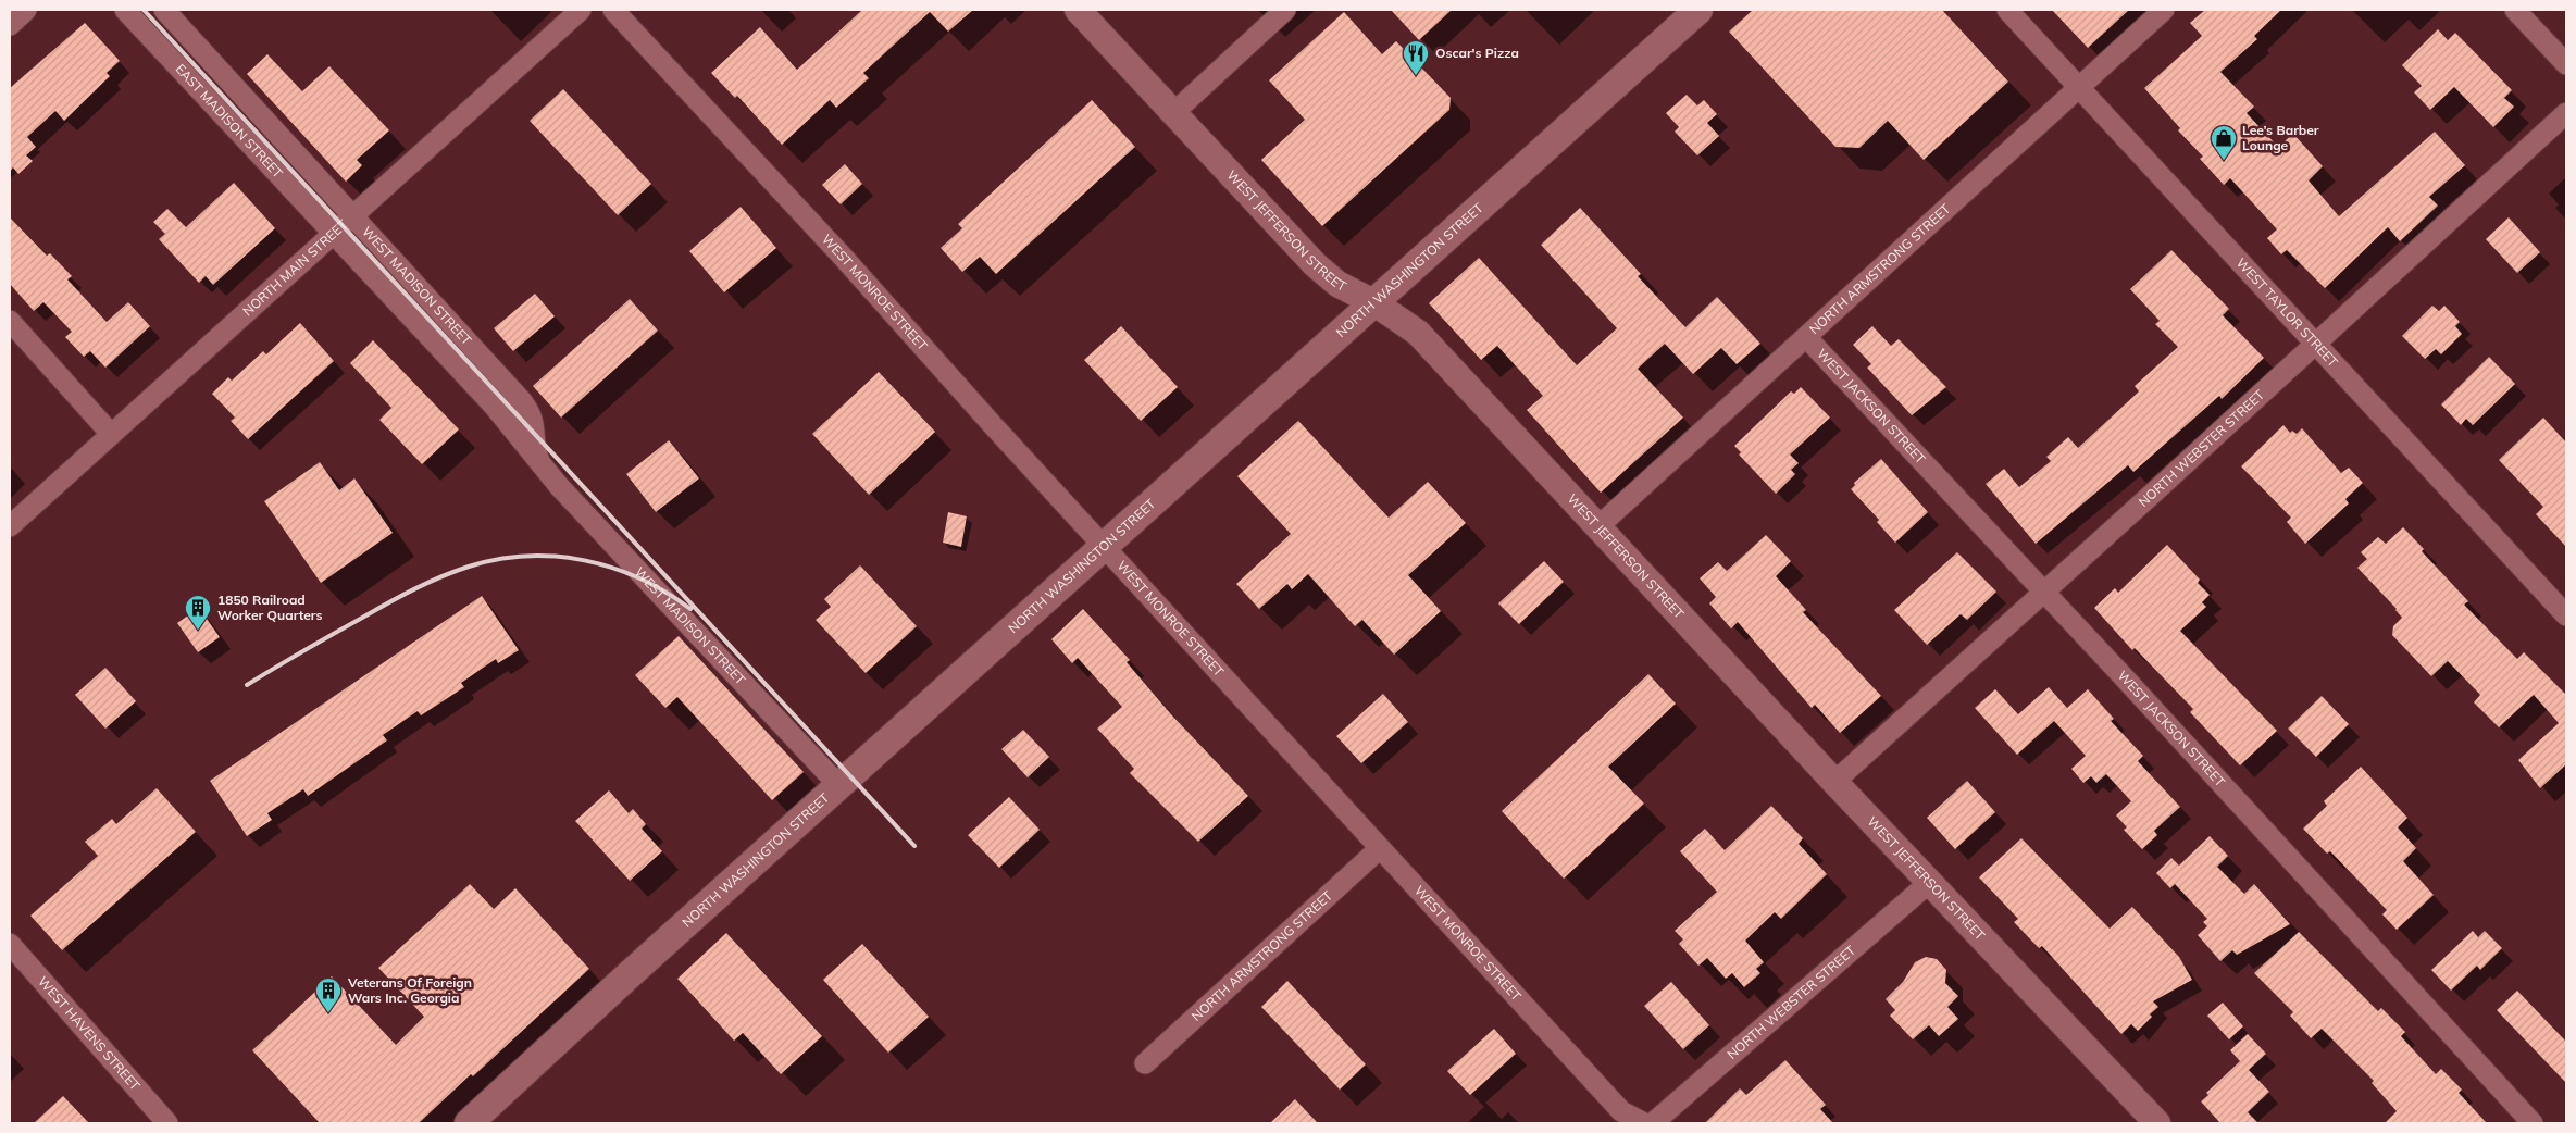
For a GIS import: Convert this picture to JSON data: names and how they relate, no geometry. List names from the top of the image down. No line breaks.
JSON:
{"streets":{"main road":["NORTH WASHINGTON STREET"],"street":["EAST MADISON STREET","WEST JEFFERSON STREET","NORTH MAIN STREET","NORTH ARMSTRONG STREET","WEST MADISON STREET","WEST MONROE STREET","WEST TAYLOR STREET","WEST JACKSON STREET","NORTH WEBSTER STREET","WEST HAVENS STREET"]},"crossings":[["EAST MADISON STREET","NORTH MAIN STREET"],["EAST MADISON STREET","WEST MADISON STREET"],["WEST JEFFERSON STREET","NORTH WASHINGTON STREET"],["WEST JEFFERSON STREET","NORTH ARMSTRONG STREET"],["WEST JEFFERSON STREET","NORTH WEBSTER STREET"],["NORTH MAIN STREET","WEST MADISON STREET"],["NORTH WASHINGTON STREET","WEST MADISON STREET"],["NORTH WASHINGTON STREET","WEST MONROE STREET"],["NORTH ARMSTRONG STREET","WEST MONROE STREET"],["NORTH ARMSTRONG STREET","WEST TAYLOR STREET"],["NORTH ARMSTRONG STREET","WEST JACKSON STREET"],["WEST TAYLOR STREET","NORTH WEBSTER STREET"],["WEST JACKSON STREET","NORTH WEBSTER STREET"]],"places":{"restaurant":["Oscar's Pizza"],"shop":["Lee’s Barber Lounge"],"building":["1850 Railroad Worker Quarters","Veterans Of Foreign Wars Inc. Georgia"]}}
